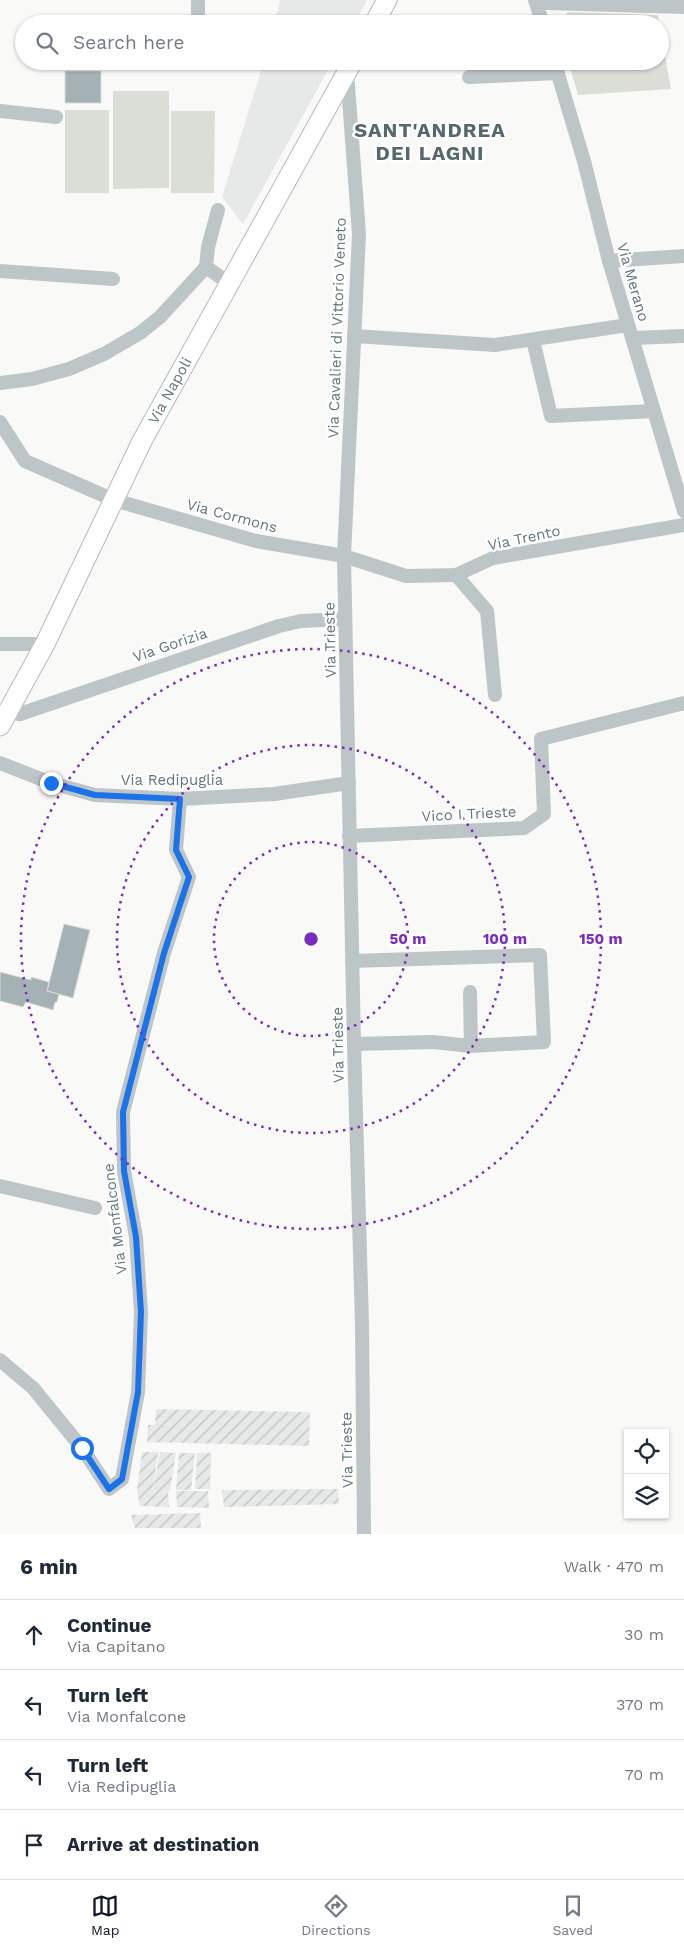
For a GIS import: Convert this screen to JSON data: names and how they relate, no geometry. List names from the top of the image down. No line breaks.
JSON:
{"streets":{"street":["Via Merano","Via Cavalieri di Vittorio Veneto","Via Napoli","Via Cormons","Via Trento","Via Trieste","Via Gorizia","Via Redipuglia","Vico I Trieste","Via Monfalcone"]},"crossings":[["Via Cavalieri di Vittorio Veneto","Via Cormons"],["Via Cavalieri di Vittorio Veneto","Via Trento"],["Via Cavalieri di Vittorio Veneto","Via Trieste"],["Via Napoli","Via Cormons"],["Via Napoli","Via Gorizia"],["Via Cormons","Via Trento"],["Via Cormons","Via Trieste"],["Via Trento","Via Trieste"],["Via Trieste","Via Gorizia"],["Via Trieste","Via Redipuglia"],["Via Trieste","Vico I Trieste"],["Via Redipuglia","Via Monfalcone"]],"districts":["SANT'ANDREA DEI LAGNI"],"page":{"search":"Search here","heading":["6 min","Walk · 470 m"],"list":[["Continue","Via Capitano","30 m"],["Turn left","Via Monfalcone","370 m"],["Turn left","Via Redipuglia","70 m"],"Arrive at destination"],"nav":["Map","Directions","Saved"]},"rings":["50 m","100 m","150 m"]}
